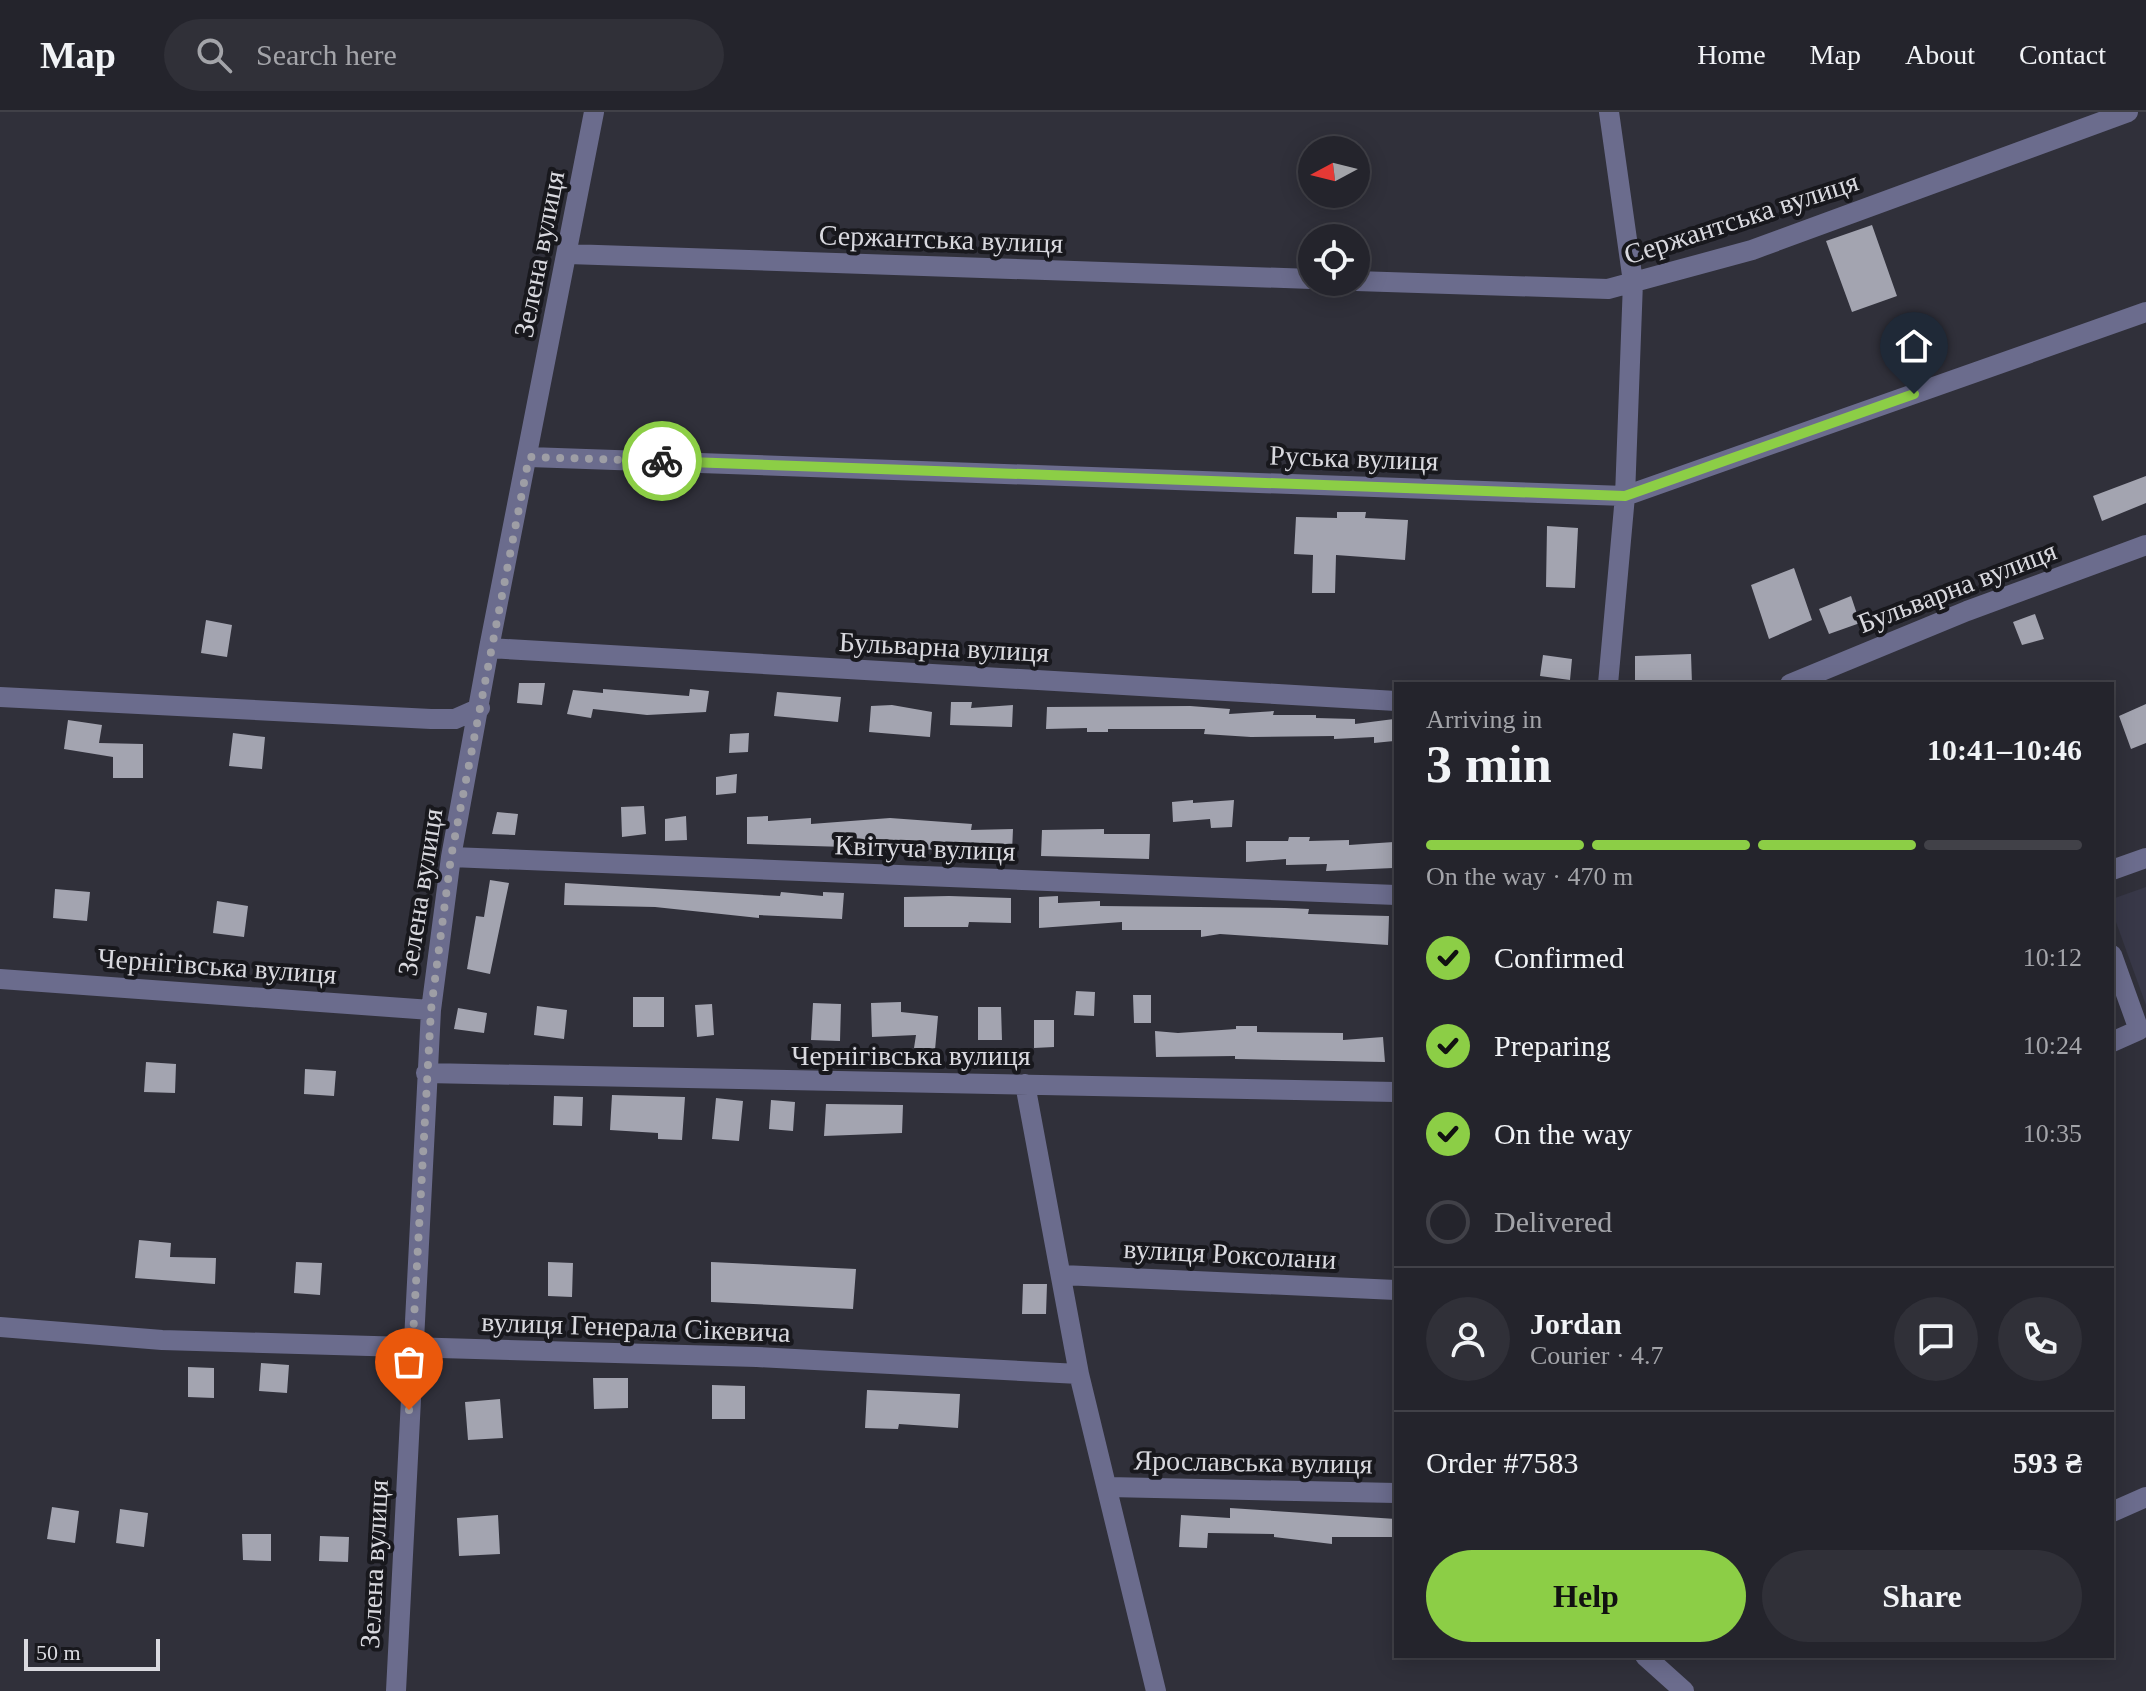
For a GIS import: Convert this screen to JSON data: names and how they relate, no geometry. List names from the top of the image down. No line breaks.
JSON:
{"streets":{"street":["Сержантська вулиця","Зелена вулиця","Руська вулиця","Бульварна вулиця","Квітуча вулиця","Чернігівська вулиця","вулиця Роксолани","вулиця Генерала Сікевича","Ярославська вулиця"]},"crossings":[["Сержантська вулиця","Зелена вулиця"],["Зелена вулиця","Руська вулиця"],["Зелена вулиця","Бульварна вулиця"],["Зелена вулиця","Квітуча вулиця"],["Зелена вулиця","Чернігівська вулиця"],["Зелена вулиця","вулиця Генерала Сікевича"]],"scale_bar":"50 m","north":"left","page":{"header":"Map","search":"Search here","nav":["Home","Map","About","Contact"],"heading":["3 min","Arriving in","10:41–10:46"],"panel":["Jordan","Courier · 4.7","Order #7583","593 ₴"],"bar":"On the way · 470 m","list":[["Confirmed","10:12"],["Preparing","10:24"],["On the way","10:35"],"Delivered"],"buttons":["Help","Share"],"scale":"50 m"}}
